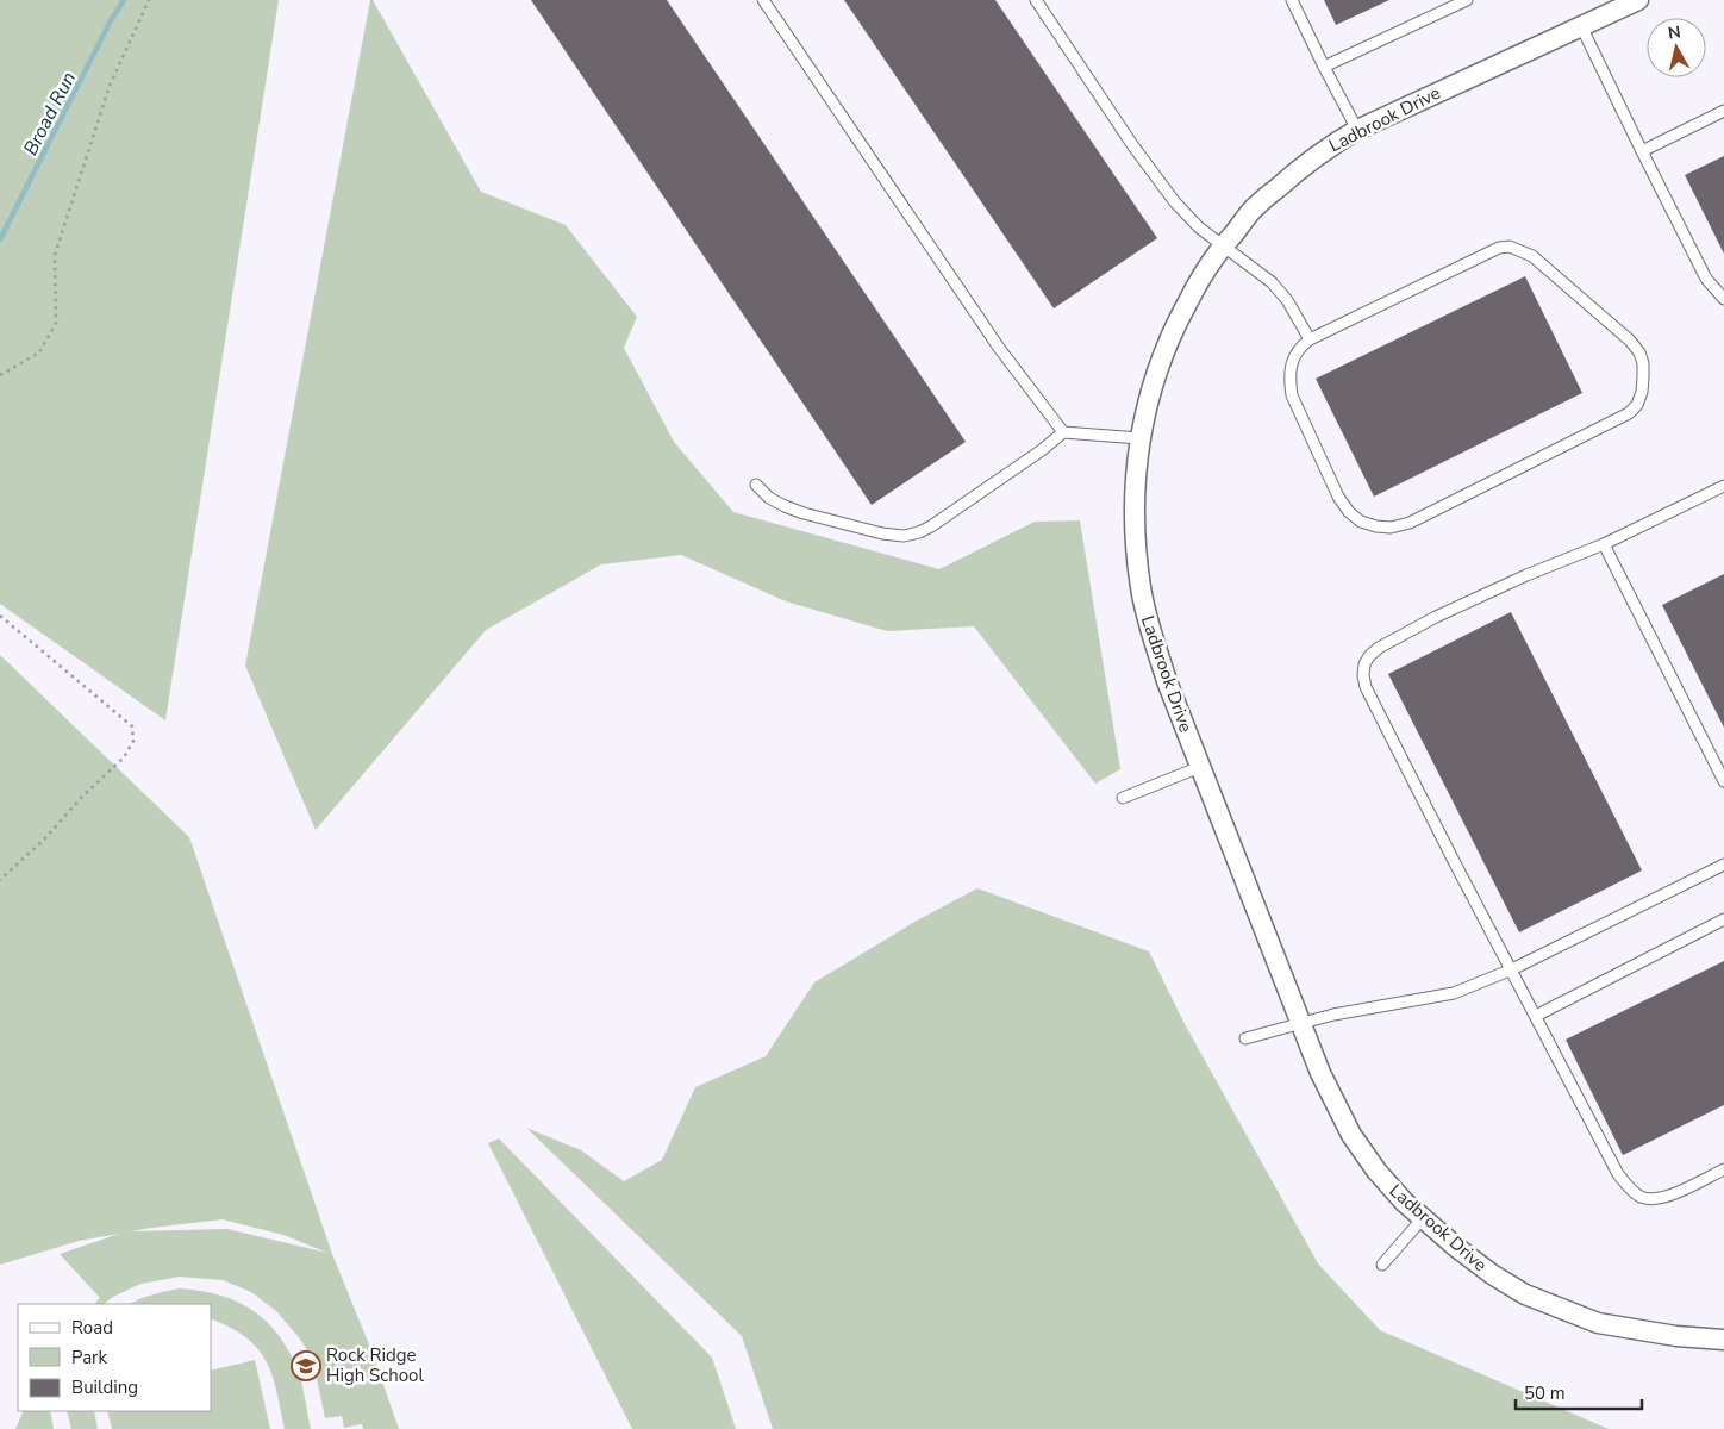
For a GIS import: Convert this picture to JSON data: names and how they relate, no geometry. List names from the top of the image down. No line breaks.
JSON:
{"streets":{"street":["Ladbrook Drive"]},"water":["Broad Run"],"places":{"school or university":["Rock Ridge High School"]},"legend":["Road","Park","Building"],"scale_bar":"50 m","north":"top"}
